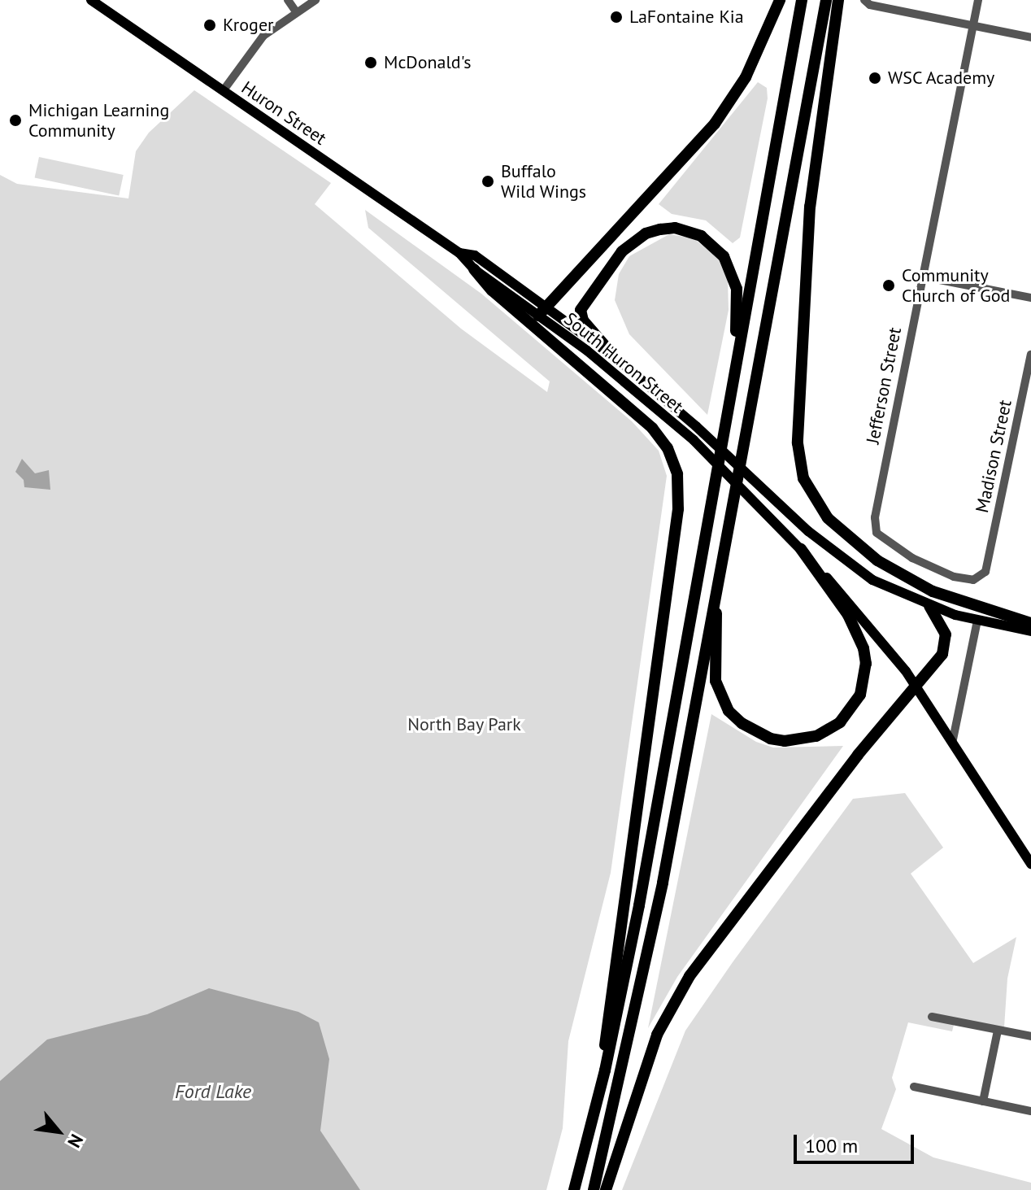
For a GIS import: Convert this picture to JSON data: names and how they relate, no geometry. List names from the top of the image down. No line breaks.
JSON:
{"streets":{"main road":["Huron Street","South Huron Street"],"street":["Jefferson Street","Madison Street"]},"crossings":[["Huron Street","South Huron Street"],["Jefferson Street","Madison Street"]],"water":["Ford Lake"],"parks":["North Bay Park"],"places":["LaFontaine Kia","Kroger","McDonald's","WSC Academy","Michigan Learning Community","Buffalo Wild Wings","Community Church of God"],"scale_bar":"100 m","north":"bottom right"}
